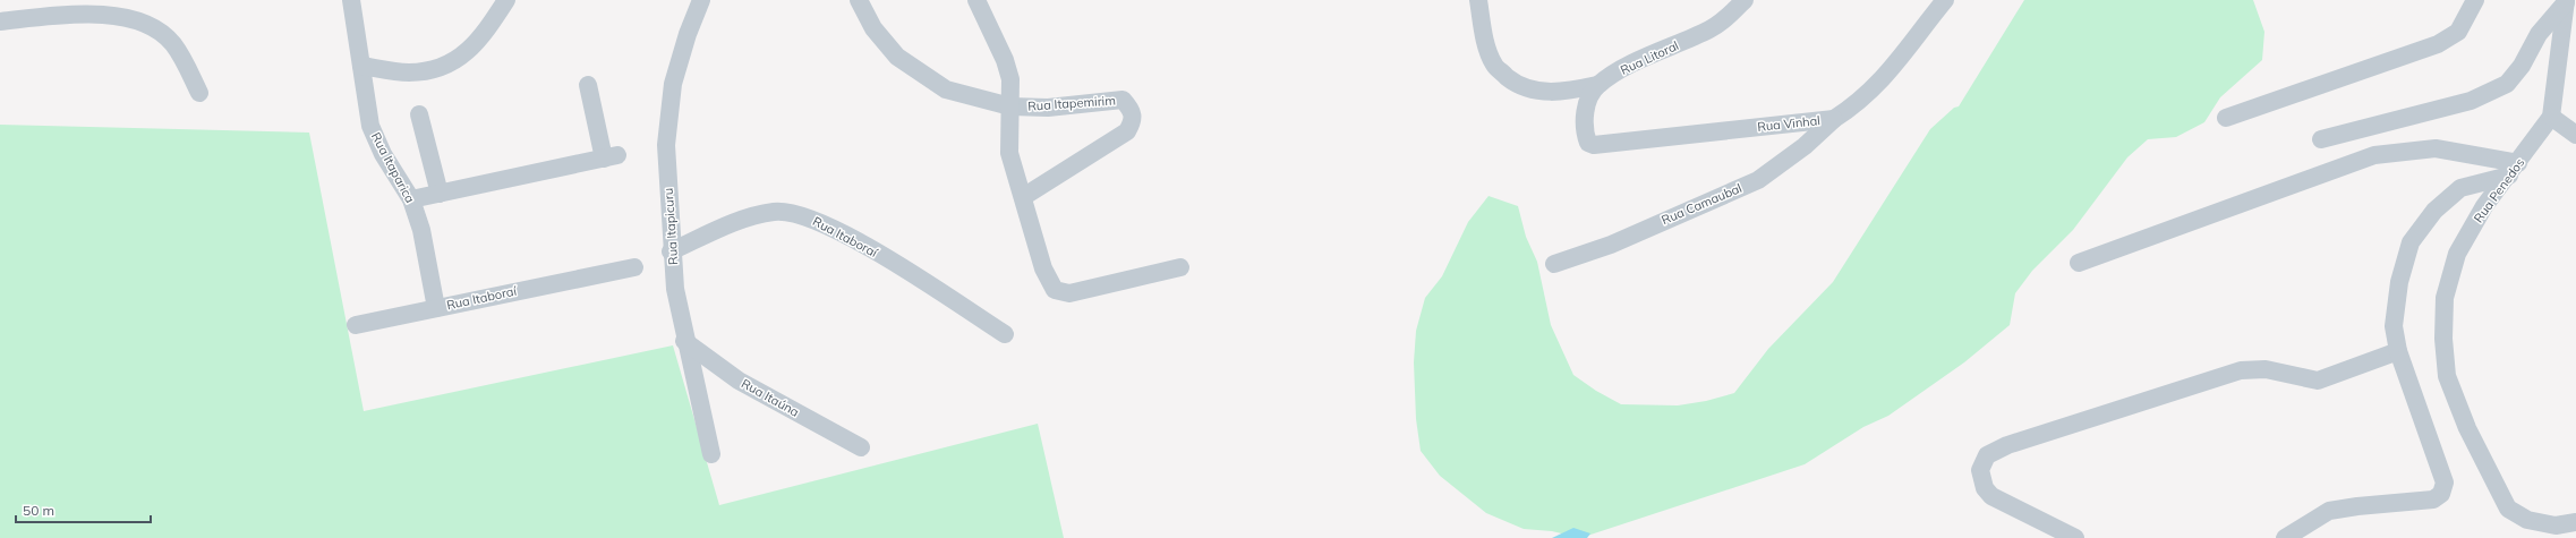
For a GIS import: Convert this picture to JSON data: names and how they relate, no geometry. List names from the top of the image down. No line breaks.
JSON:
{"streets":{"street":["Rua Litoral","Rua Itapemirim","Rua Vinhal","Rua Itaparica","Rua Penedos","Rua Camaubal","Rua Itapicuru","Rua Itaboraí","Rua Itaúna"]},"crossings":[["Rua Litoral","Rua Vinhal"],["Rua Vinhal","Rua Camaubal"],["Rua Itaparica","Rua Itaboraí"],["Rua Itapicuru","Rua Itaboraí"],["Rua Itapicuru","Rua Itaúna"]],"scale_bar":"50 m"}
